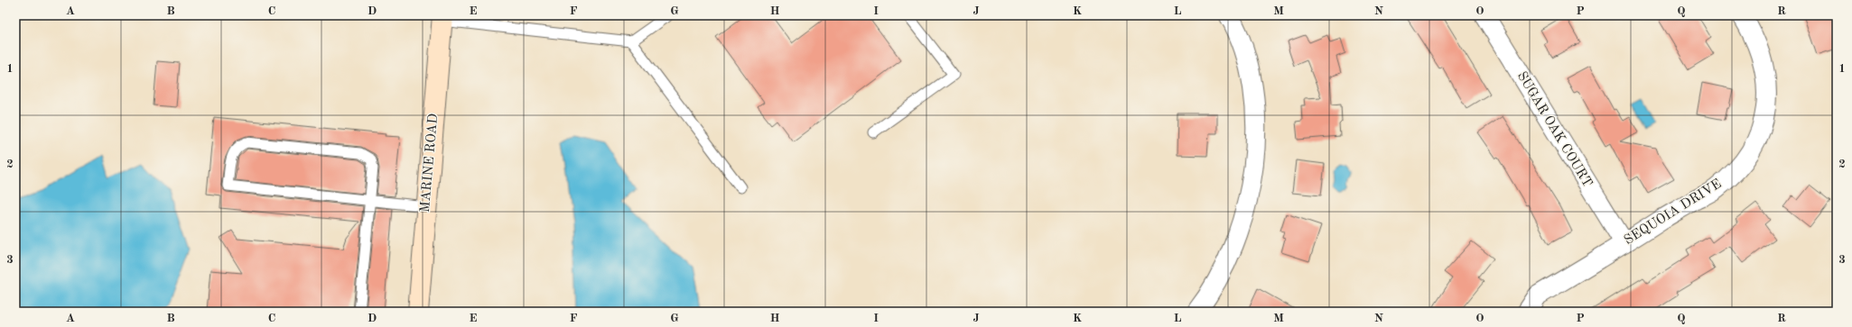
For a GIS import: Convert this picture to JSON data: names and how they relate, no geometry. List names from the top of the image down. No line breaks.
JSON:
{"streets":{"main road":["MARINE ROAD"],"street":["SUGAR OAK COURT","SEQUOIA DRIVE"]},"crossings":[["SUGAR OAK COURT","SEQUOIA DRIVE"]],"grid":{"columns":["A","B","C","D","E","F","G","H","I","J","K","L","M","N","O","P","Q","R"],"rows":["1","2","3"]}}
